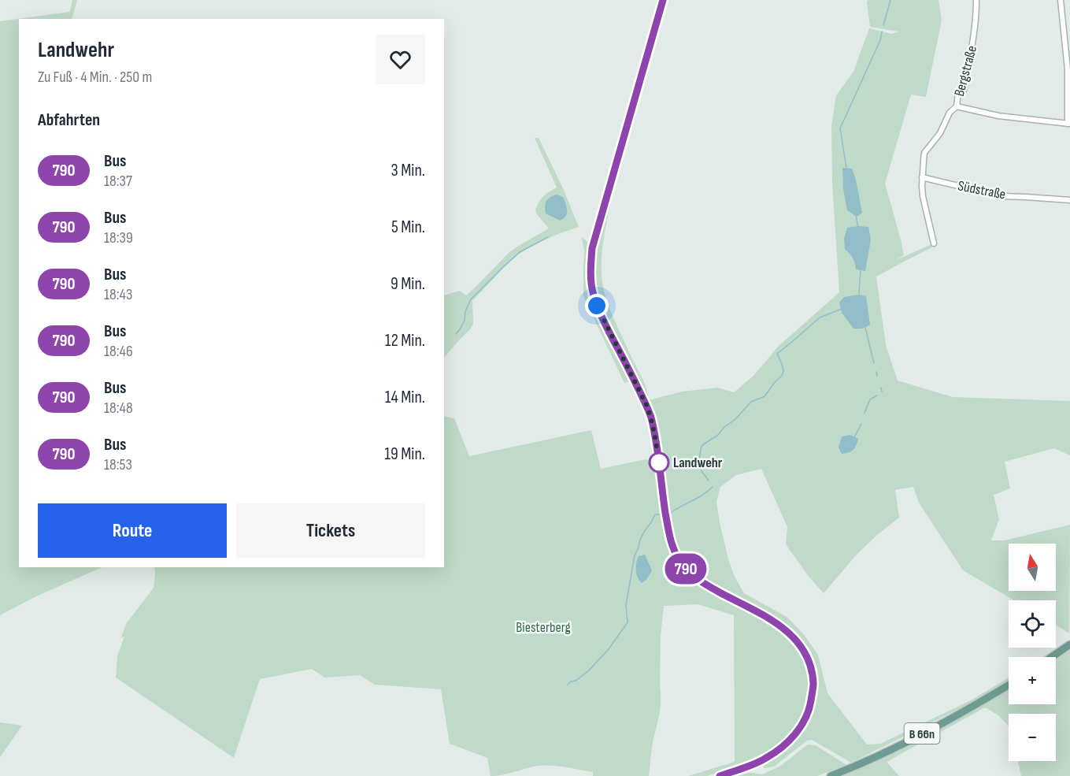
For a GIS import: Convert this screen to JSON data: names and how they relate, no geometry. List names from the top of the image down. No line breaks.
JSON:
{"streets":{"main road":["B 66n"],"street":["Bergstraße","Südstraße"]},"crossings":[["Bergstraße","Südstraße"]],"parks":["Biesterberg"],"places":["Landwehr"],"lines":["bus line 790"],"north":"top","page":{"on_map":"790","heading":[["Landwehr","Zu Fuß · 4 Min. · 250 m"],"Abfahrten"],"list":[{"mark":"790","name":"Bus","note":"18:37","value":"3 Min."},{"mark":"790","name":"Bus","note":"18:39","value":"5 Min."},{"mark":"790","name":"Bus","note":"18:43","value":"9 Min."},{"mark":"790","name":"Bus","note":"18:46","value":"12 Min."},{"mark":"790","name":"Bus","note":"18:48","value":"14 Min."},{"mark":"790","name":"Bus","note":"18:53","value":"19 Min."}],"buttons":["Route","Tickets"],"map_buttons":["+","−"]}}
